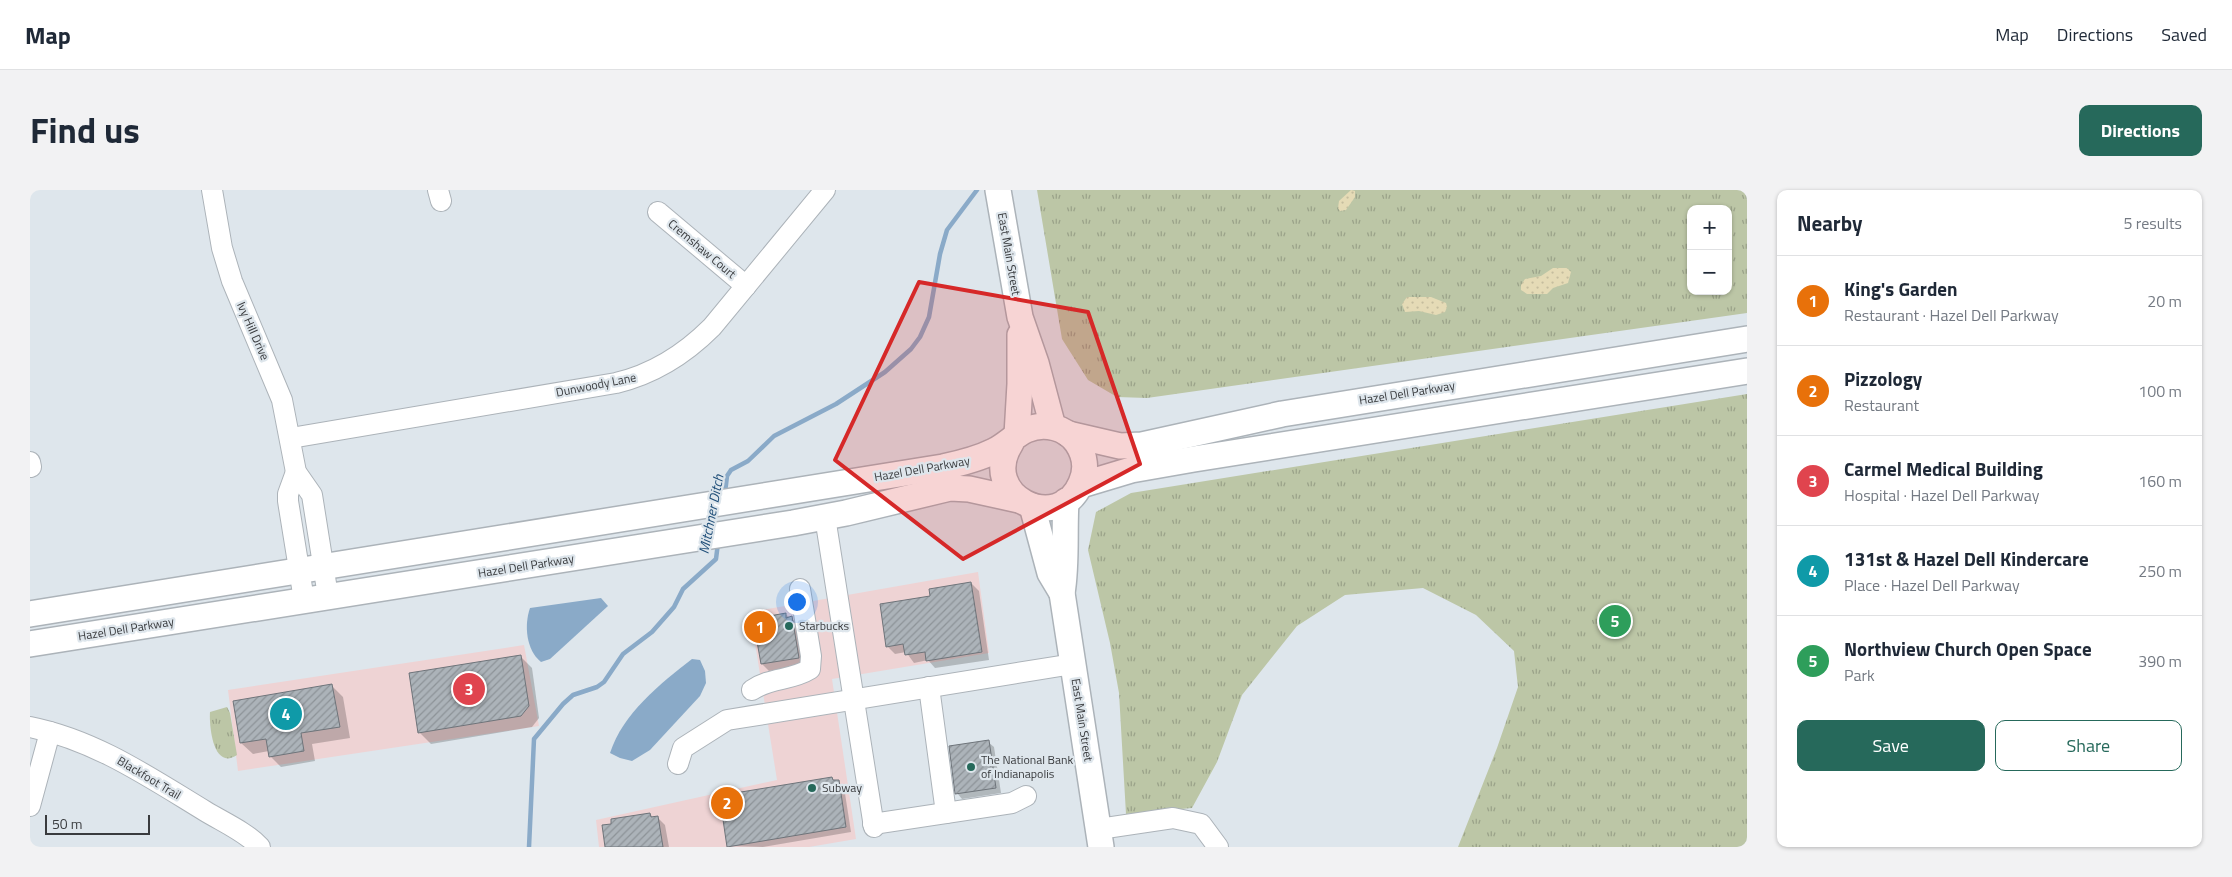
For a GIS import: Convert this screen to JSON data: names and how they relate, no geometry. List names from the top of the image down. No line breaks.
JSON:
{"streets":{"main road":["East Main Street","Hazel Dell Parkway"],"street":["Cremshaw Court","Ivy Hill Drive","Dunwoody Lane","Blackfoot Trail"]},"crossings":[["Cremshaw Court","Dunwoody Lane"],["East Main Street","Hazel Dell Parkway"],["Ivy Hill Drive","Dunwoody Lane"],["Ivy Hill Drive","Hazel Dell Parkway"]],"water":["Mitchner Ditch"],"places":["Starbucks","The National Bank of Indianapolis","Subway"],"scale_bar":"50 m","page":{"header":"Map","nav":["Map","Directions","Saved"],"title":"Find us","buttons":["Directions",["Save","Share"]],"heading":["Nearby","5 results"],"map_buttons":["+","−"],"list":[{"mark":"1","name":"King's Garden","note":"Restaurant · Hazel Dell Parkway","value":"20 m"},{"mark":"2","name":"Pizzology","note":"Restaurant","value":"100 m"},{"mark":"3","name":"Carmel Medical Building","note":"Hospital · Hazel Dell Parkway","value":"160 m"},{"mark":"4","name":"131st & Hazel Dell Kindercare","note":"Place · Hazel Dell Parkway","value":"250 m"},{"mark":"5","name":"Northview Church Open Space","note":"Park","value":"390 m"}],"pins":["5","1","3","4","2"],"scale":"50 m"}}
